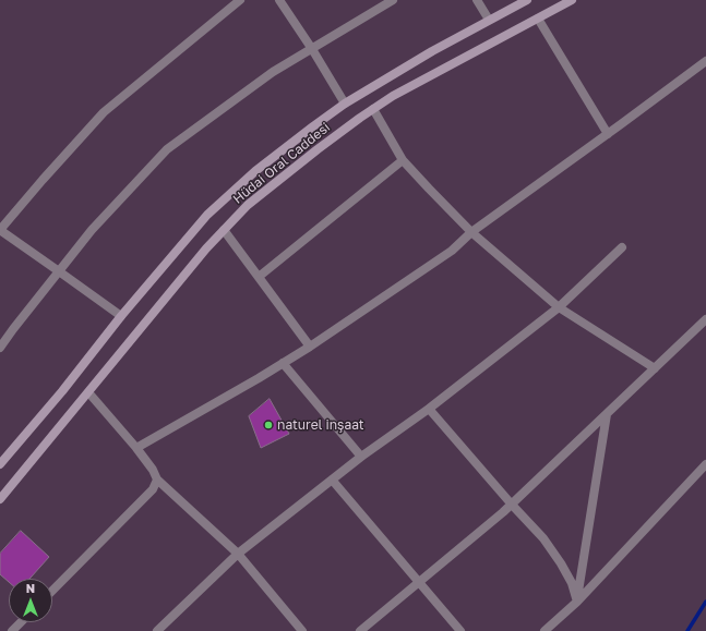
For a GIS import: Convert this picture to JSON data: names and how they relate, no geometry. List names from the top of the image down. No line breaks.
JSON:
{"streets":{"street":["Hüdai Oral Caddesi"]},"places":["naturel inşaat"],"north":"top"}
